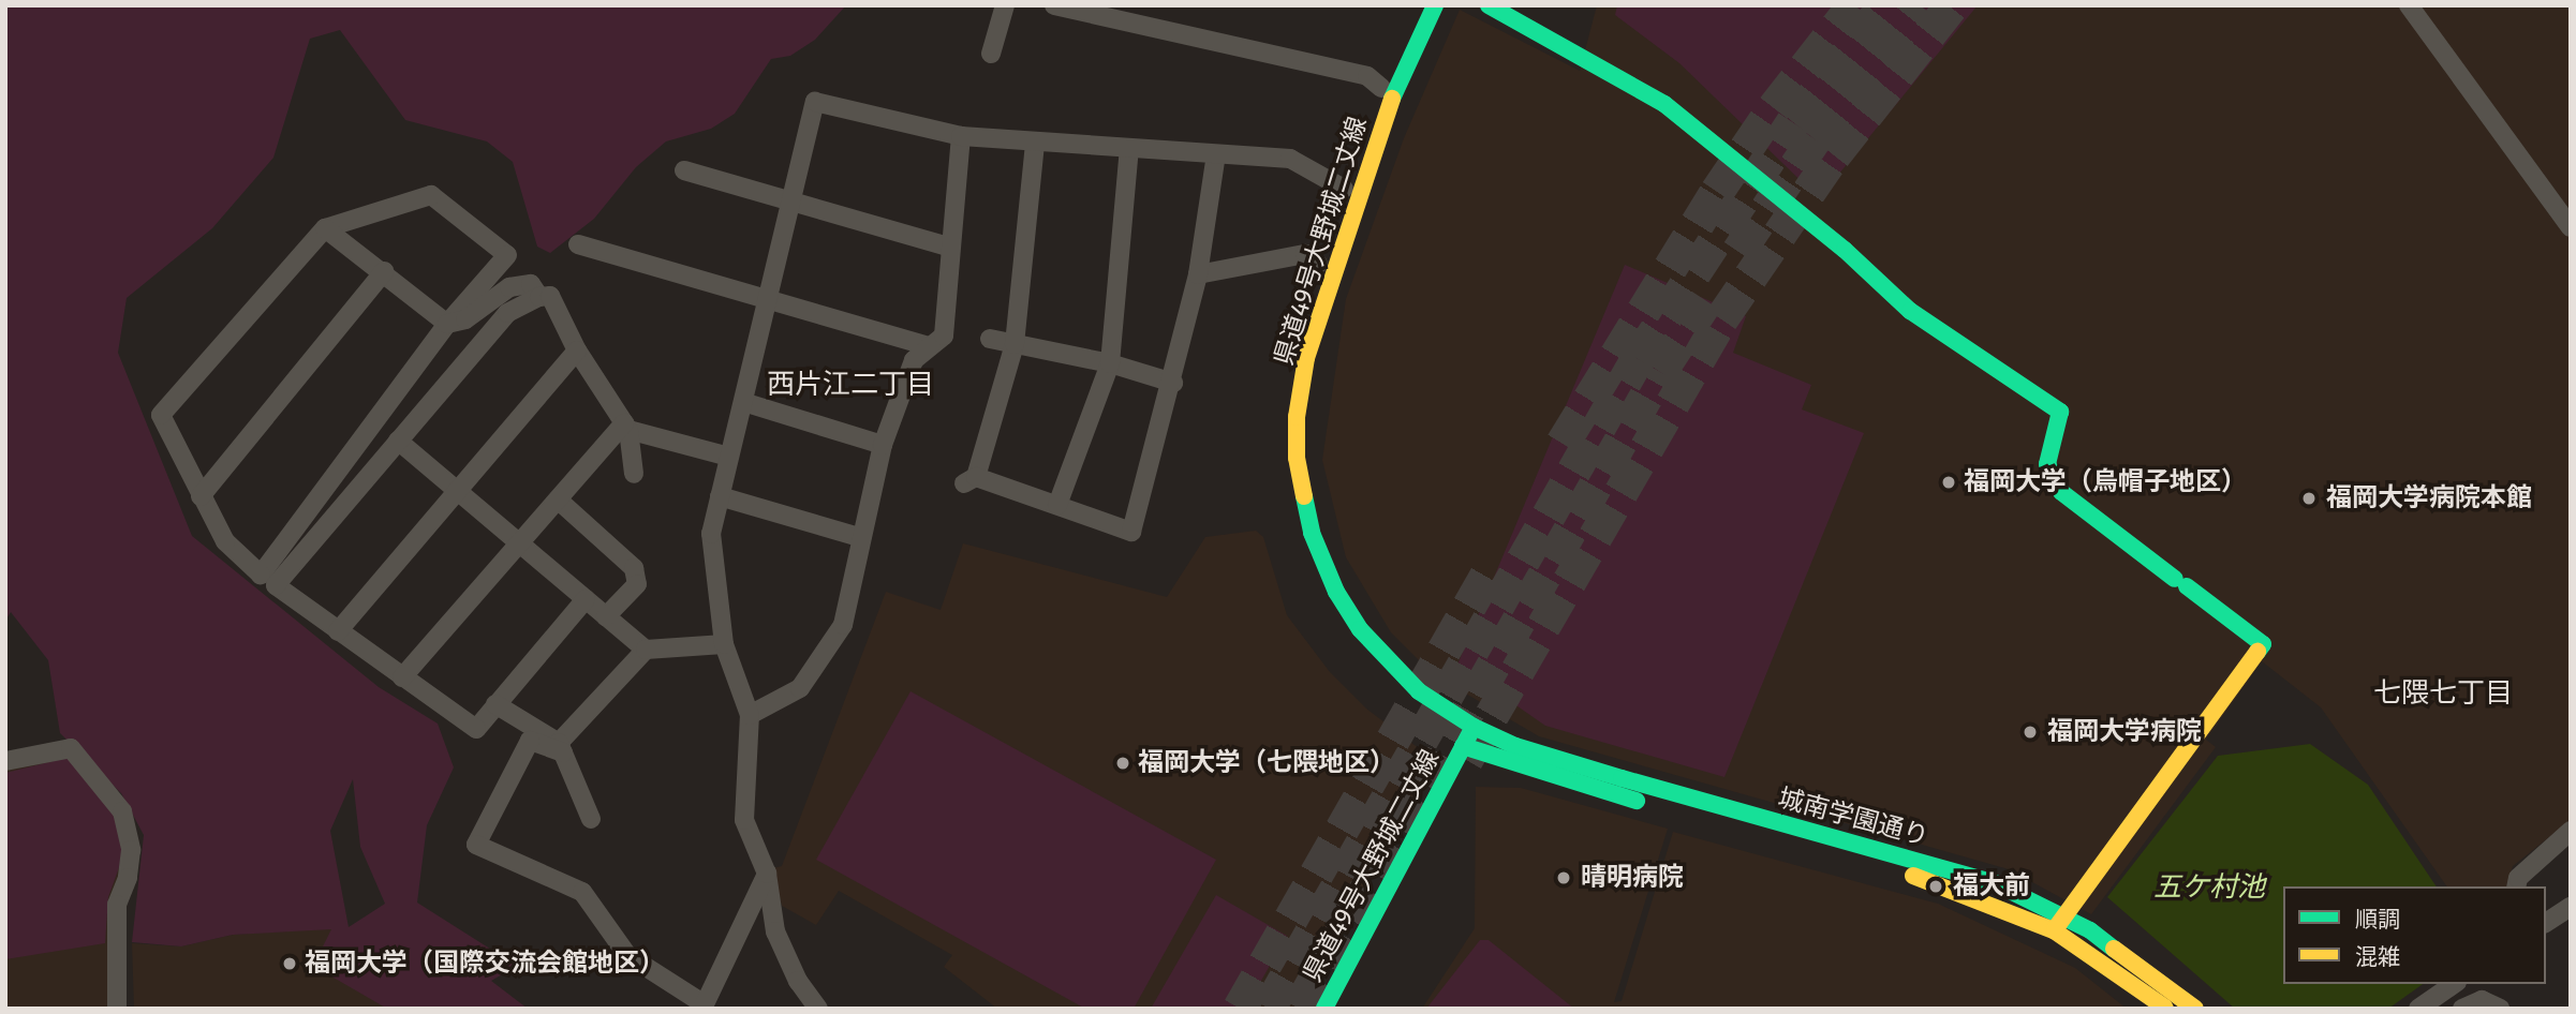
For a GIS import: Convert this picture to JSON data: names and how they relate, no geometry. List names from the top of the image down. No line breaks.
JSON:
{"streets":{"street":["県道49号大野城二丈線","城南学園通り"]},"crossings":[["県道49号大野城二丈線","城南学園通り"]],"districts":["西片江二丁目","七隈七丁目"],"water":["五ケ村池"],"places":["福岡大学（烏帽子地区）","福岡大学病院本館","福岡大学病院","福岡大学（七隈地区）","晴明病院","福大前","福岡大学（国際交流会館地区）"],"legend":["順調","混雑"]}
